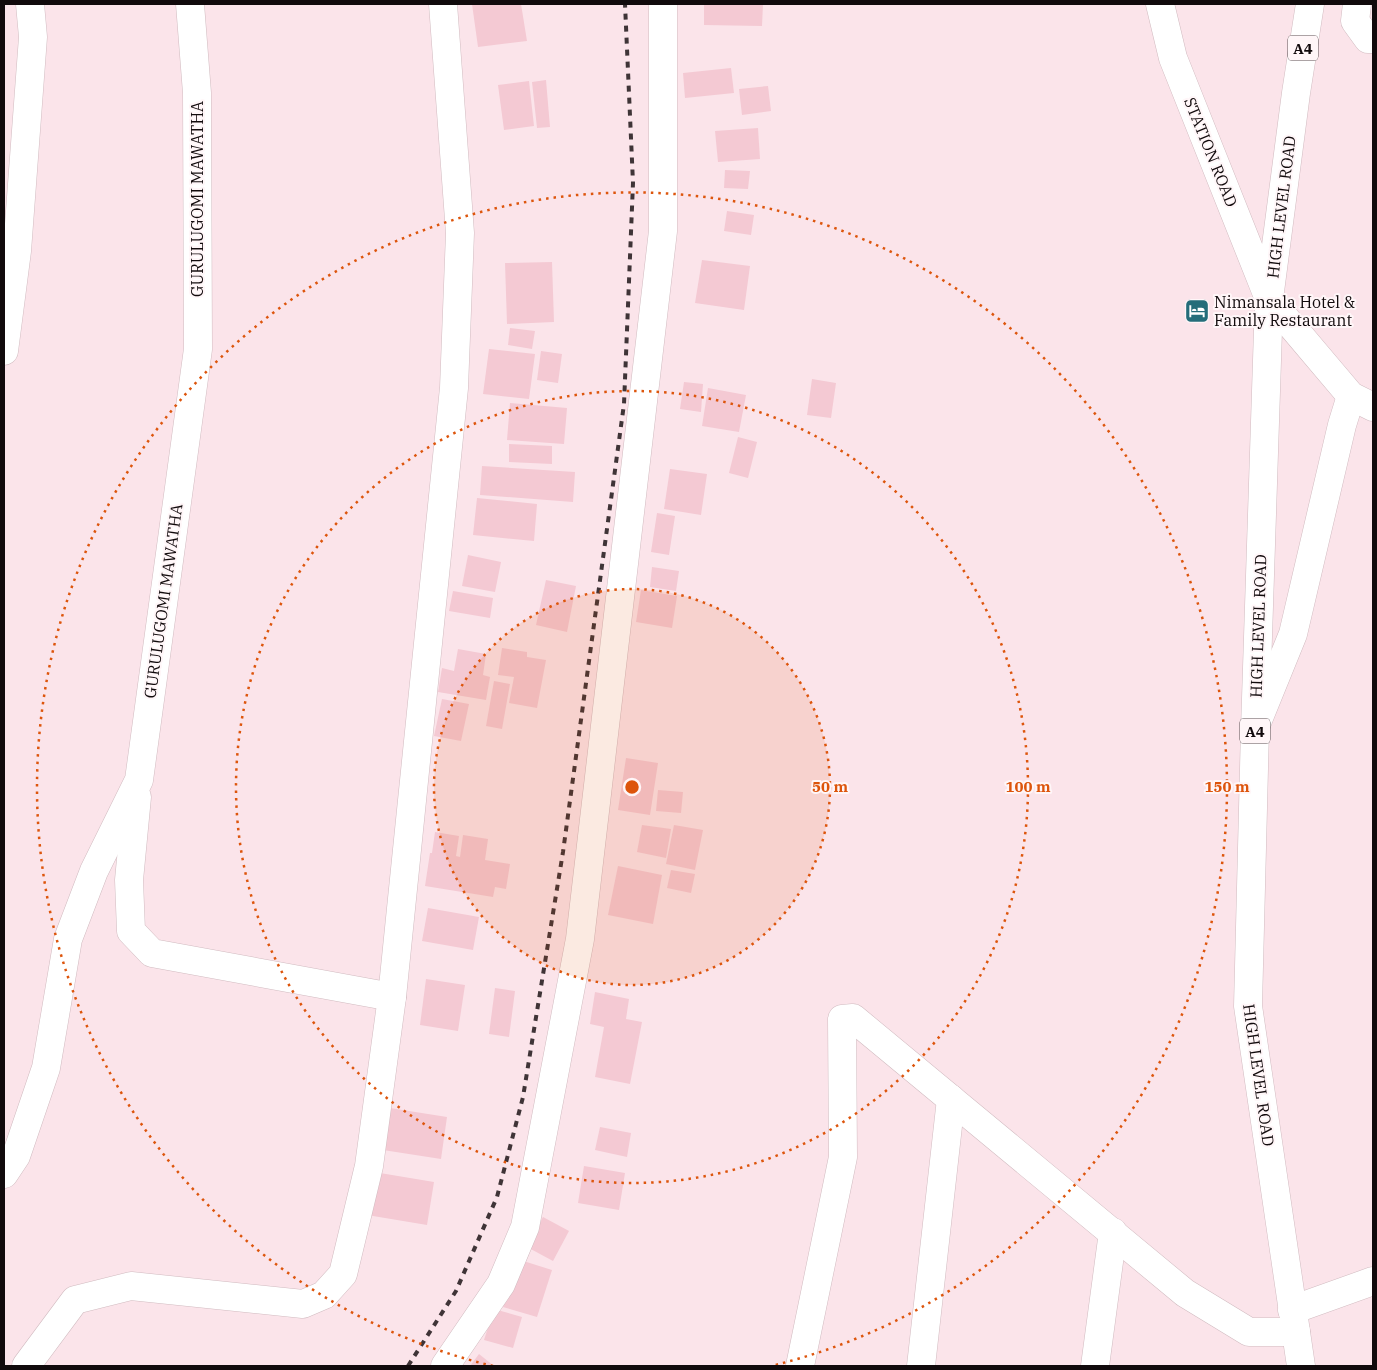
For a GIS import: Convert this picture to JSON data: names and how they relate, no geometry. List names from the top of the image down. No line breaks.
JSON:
{"streets":{"main road":["A4","STATION ROAD","GURULUGOMI MAWATHA","HIGH LEVEL ROAD"]},"crossings":[["STATION ROAD","HIGH LEVEL ROAD"]],"places":{"hotel":["Nimansala Hotel & Family Restaurant"]},"rings":["50 m","100 m","150 m"]}
